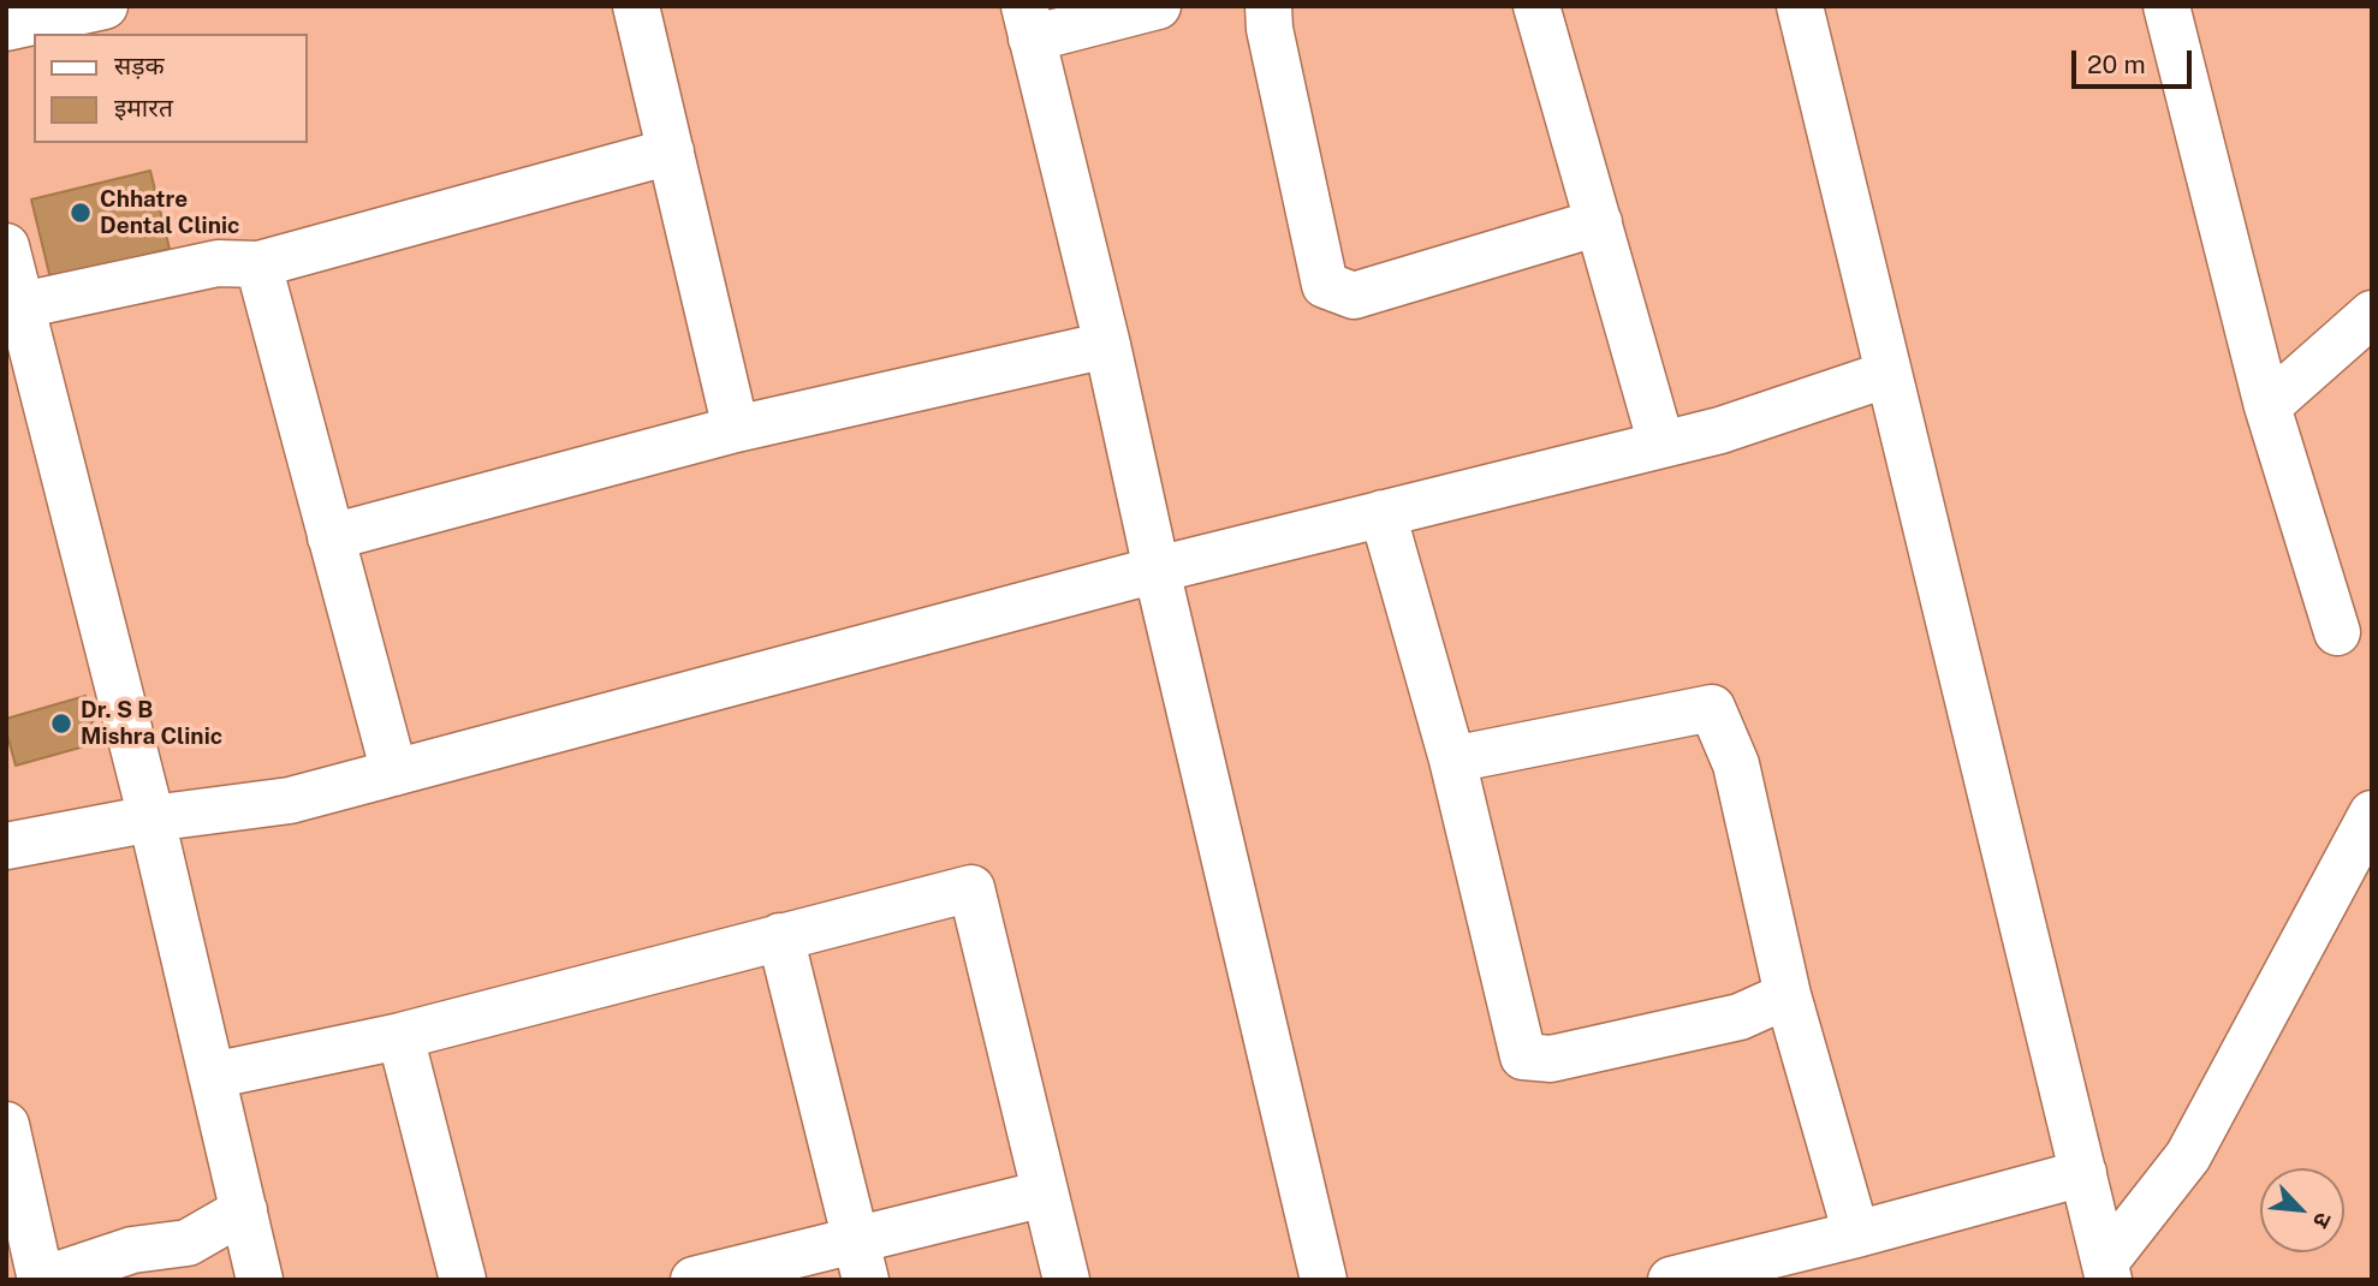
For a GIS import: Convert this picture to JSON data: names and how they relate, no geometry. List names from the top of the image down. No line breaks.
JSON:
{"places":["Chhatre Dental Clinic","Dr. S B Mishra Clinic"],"legend":["सड़क","इमारत"],"scale_bar":"20 m","north":"bottom right"}
